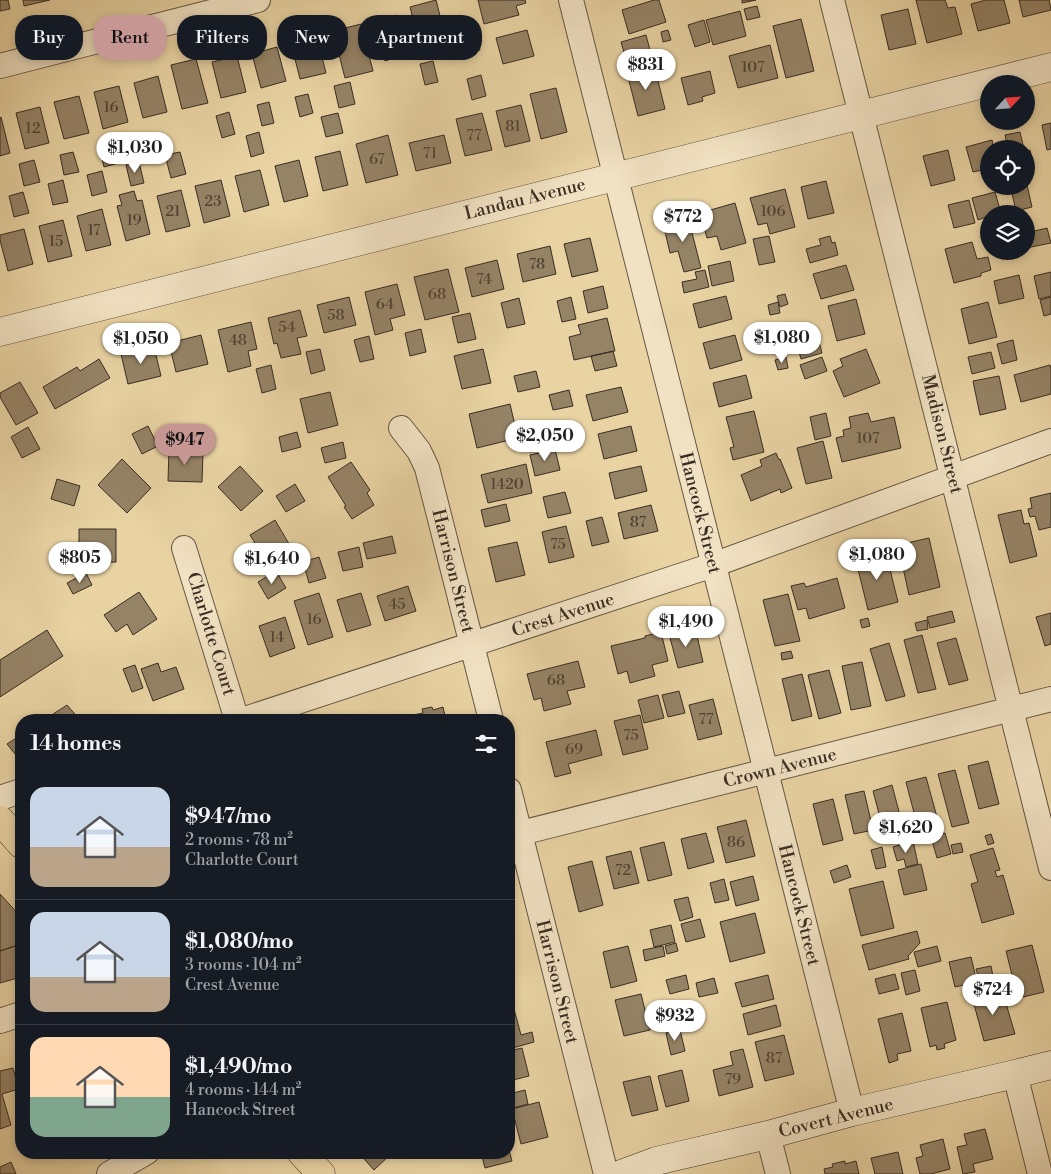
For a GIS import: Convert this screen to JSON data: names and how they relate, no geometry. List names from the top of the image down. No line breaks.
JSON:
{"streets":{"street":["Landau Avenue","Madison Street","Hancock Street","Harrison Street","Crest Avenue","Charlotte Court","Crown Avenue","Covert Avenue"]},"crossings":[["Landau Avenue","Madison Street"],["Landau Avenue","Hancock Street"],["Madison Street","Crest Avenue"],["Madison Street","Crown Avenue"],["Hancock Street","Crest Avenue"],["Hancock Street","Crown Avenue"],["Hancock Street","Covert Avenue"],["Harrison Street","Crest Avenue"]],"house_numbers":["107","16","81","12","77","71","67","23","21","106","19","17","15","78","74","68","64","58","54","48","107","1420","87","75","45","16","14","68","77","75","69","86","72","87","79"],"north":"top right","page":{"chip":["Buy","Rent","Filters","New","Apartment"],"price":["$831","$1,030","$772","$1,080","$1,050","$2,050","$947","$1,080","$805","$1,640","$1,490","$1,620","$724","$932"],"heading":"14 homes","list":[{"name":"$947/mo","note":"2 rooms · 78 m² · Charlotte Court"},{"name":"$1,080/mo","note":"3 rooms · 104 m² · Crest Avenue"},{"name":"$1,490/mo","note":"4 rooms · 144 m² · Hancock Street"}]}}
